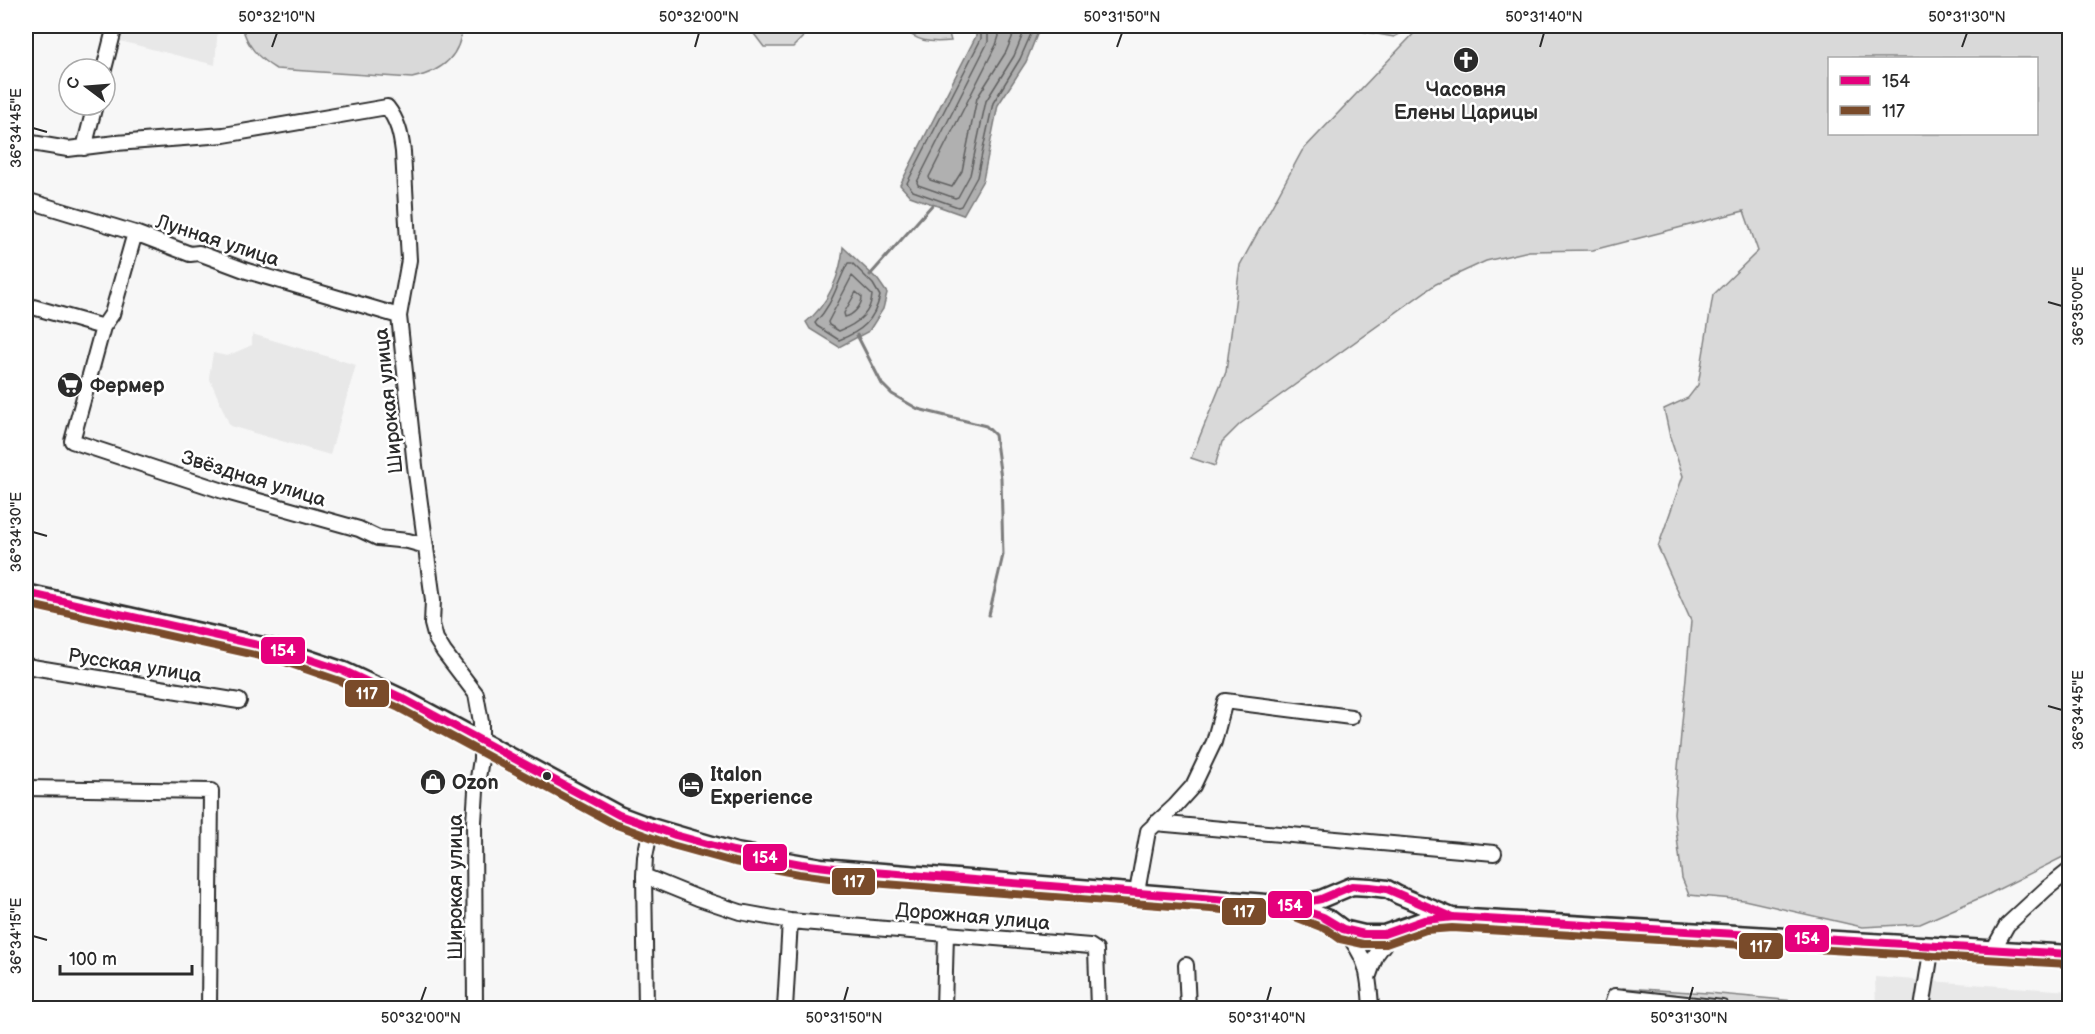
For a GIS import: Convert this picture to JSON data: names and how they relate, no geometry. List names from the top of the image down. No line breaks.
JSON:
{"streets":{"street":["Лунная улица","Широкая улица","Звёздная улица","Русская улица","Дорожная улица"]},"crossings":[["Лунная улица","Широкая улица"],["Широкая улица","Звёздная улица"]],"places":{"church":["Часовня Елены Царицы"],"supermarket":["Фермер"],"shop":["Ozon"],"hotel":["Italon Experience"]},"lines":["transit line 154","transit line 117"],"legend":["154","117"],"scale_bar":"100 m","north":"left","coordinates":["50°32'10\"N","50°32'00\"N","50°31'50\"N","50°31'40\"N","50°31'30\"N","36°34'45\"E","36°35'00\"E","36°34'30\"E","36°34'15\"E"]}
